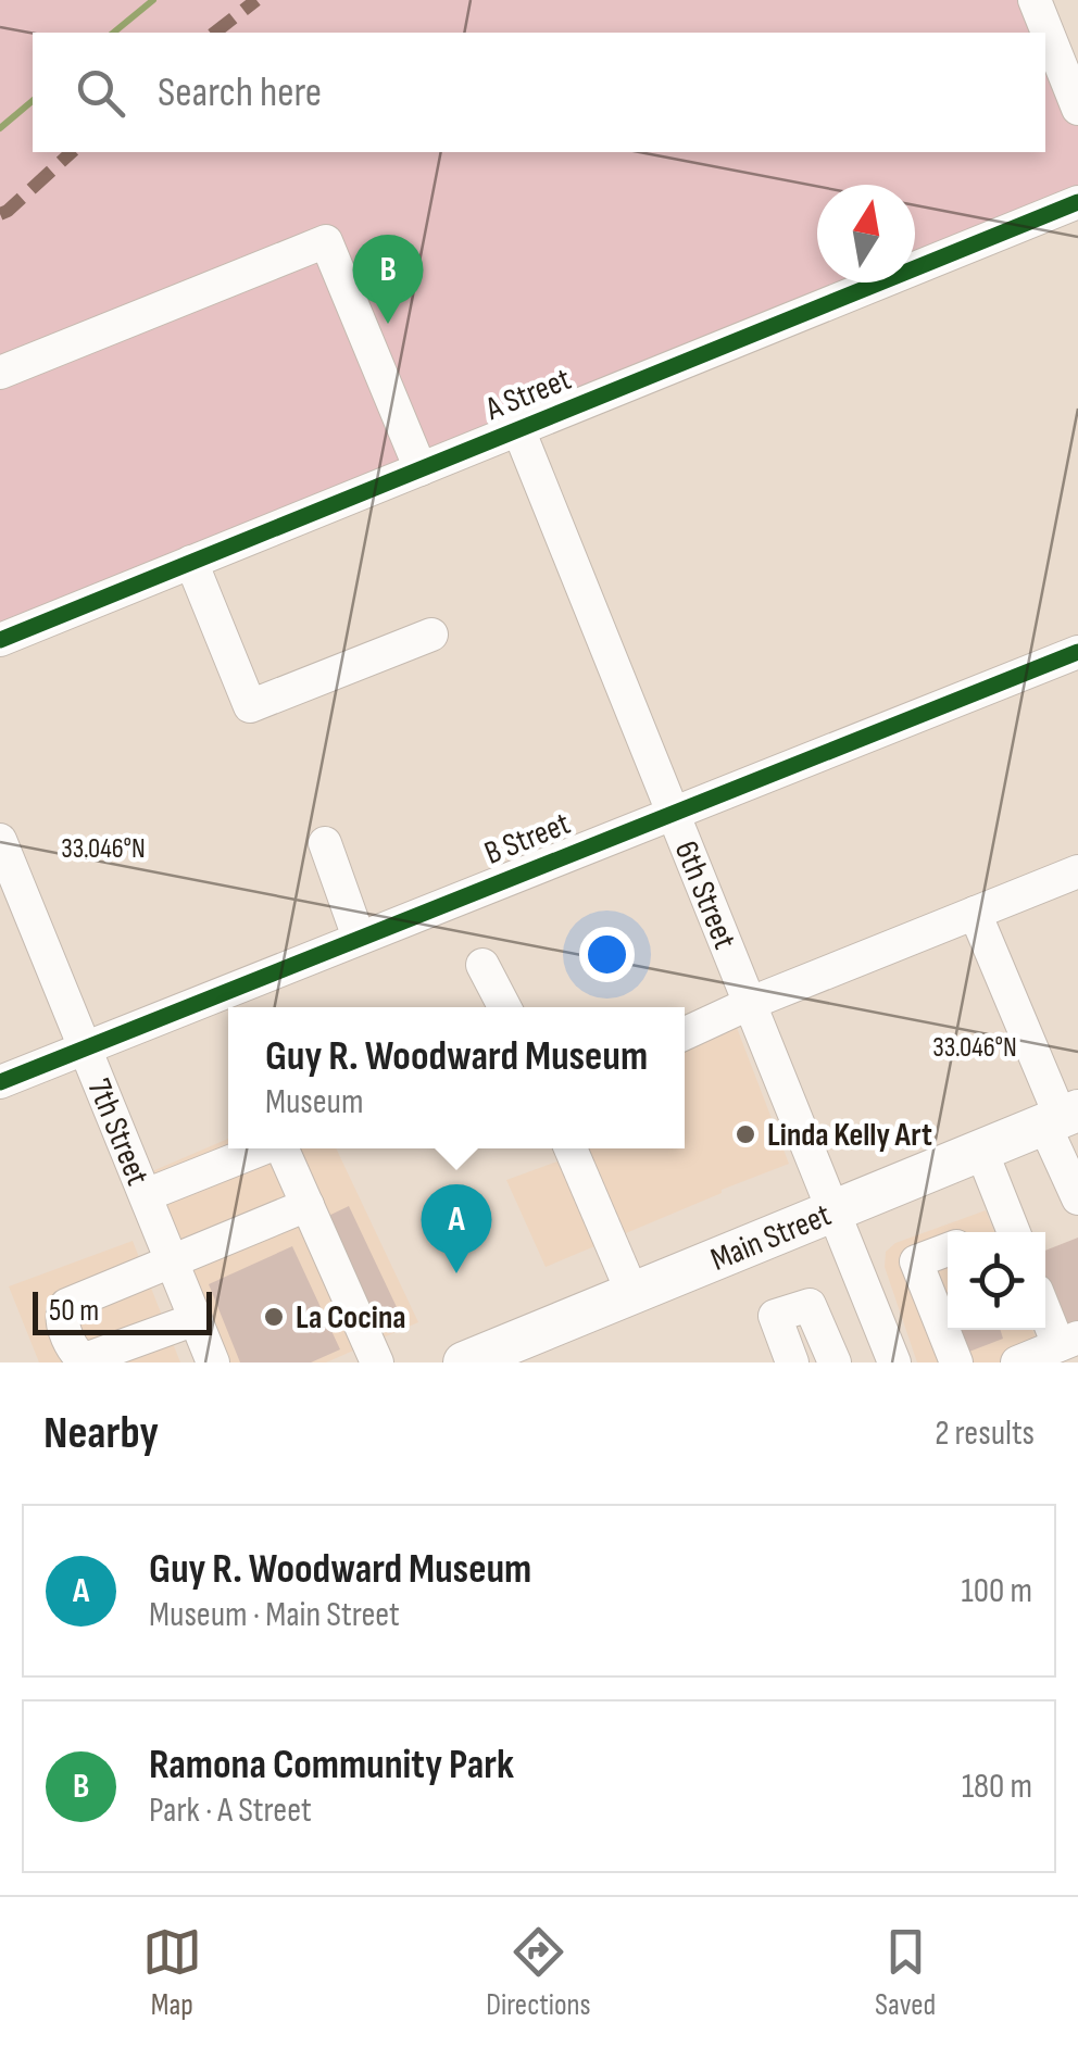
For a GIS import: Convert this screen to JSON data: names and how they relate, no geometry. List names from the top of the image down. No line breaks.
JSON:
{"streets":{"main road":["Main Street"],"street":["A Street","B Street","6th Street","7th Street"]},"crossings":[["A Street","6th Street"],["B Street","6th Street"],["B Street","7th Street"],["6th Street","Main Street"]],"places":["Linda Kelly Art","La Cocina"],"scale_bar":"50 m","north":"top","page":{"search":"Search here","pins":["B","A"],"popup":["Guy R. Woodward Museum","Museum"],"scale":"50 m","heading":["Nearby","2 results"],"list":[{"mark":"A","name":"Guy R. Woodward Museum","note":"Museum · Main Street","value":"100 m"},{"mark":"B","name":"Ramona Community Park","note":"Park · A Street","value":"180 m"}],"nav":["Map","Directions","Saved"]},"coordinates":["33.046°N"]}
